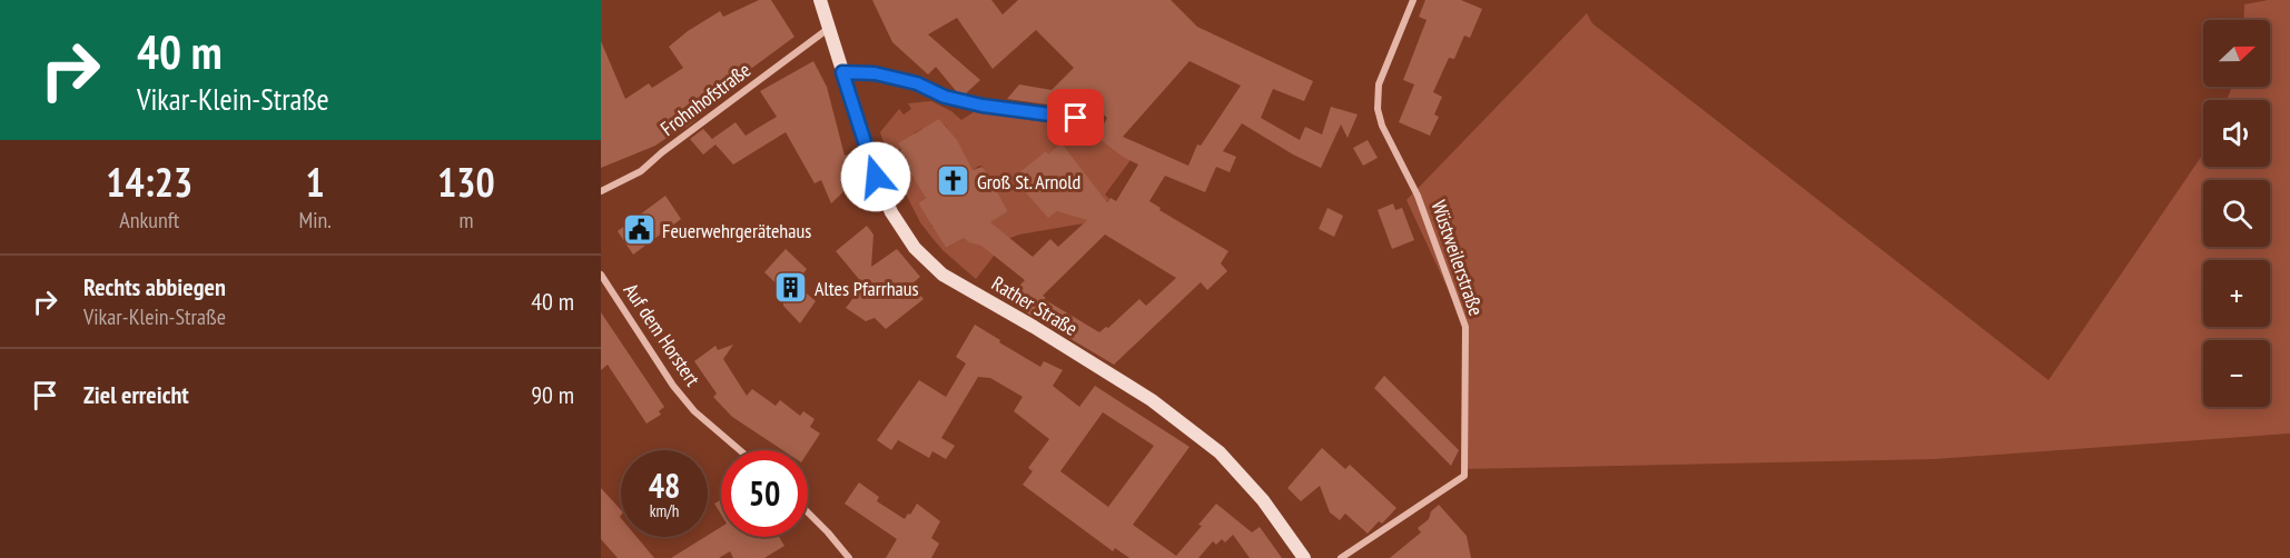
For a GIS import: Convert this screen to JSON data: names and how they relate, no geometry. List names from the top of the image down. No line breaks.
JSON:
{"streets":{"main road":["Rather Straße"],"street":["Frohnhofstraße","Wüstweilerstraße","Auf dem Horstert"]},"crossings":[["Frohnhofstraße","Rather Straße"]],"places":{"church":["Groß St. Arnold"],"public building":["Feuerwehrgerätehaus"],"building":["Altes Pfarrhaus"]},"north":"right","page":{"turn":["40 m","Vikar-Klein-Straße"],"map_buttons":["+","−"],"eta":["14:23","Ankunft","1","Min.","130","m"],"list":[{"name":"Rechts abbiegen","note":"Vikar-Klein-Straße","value":"40 m"},{"name":"Ziel erreicht","value":"90 m"}],"speed":"48 km/h","limit":"50"}}
